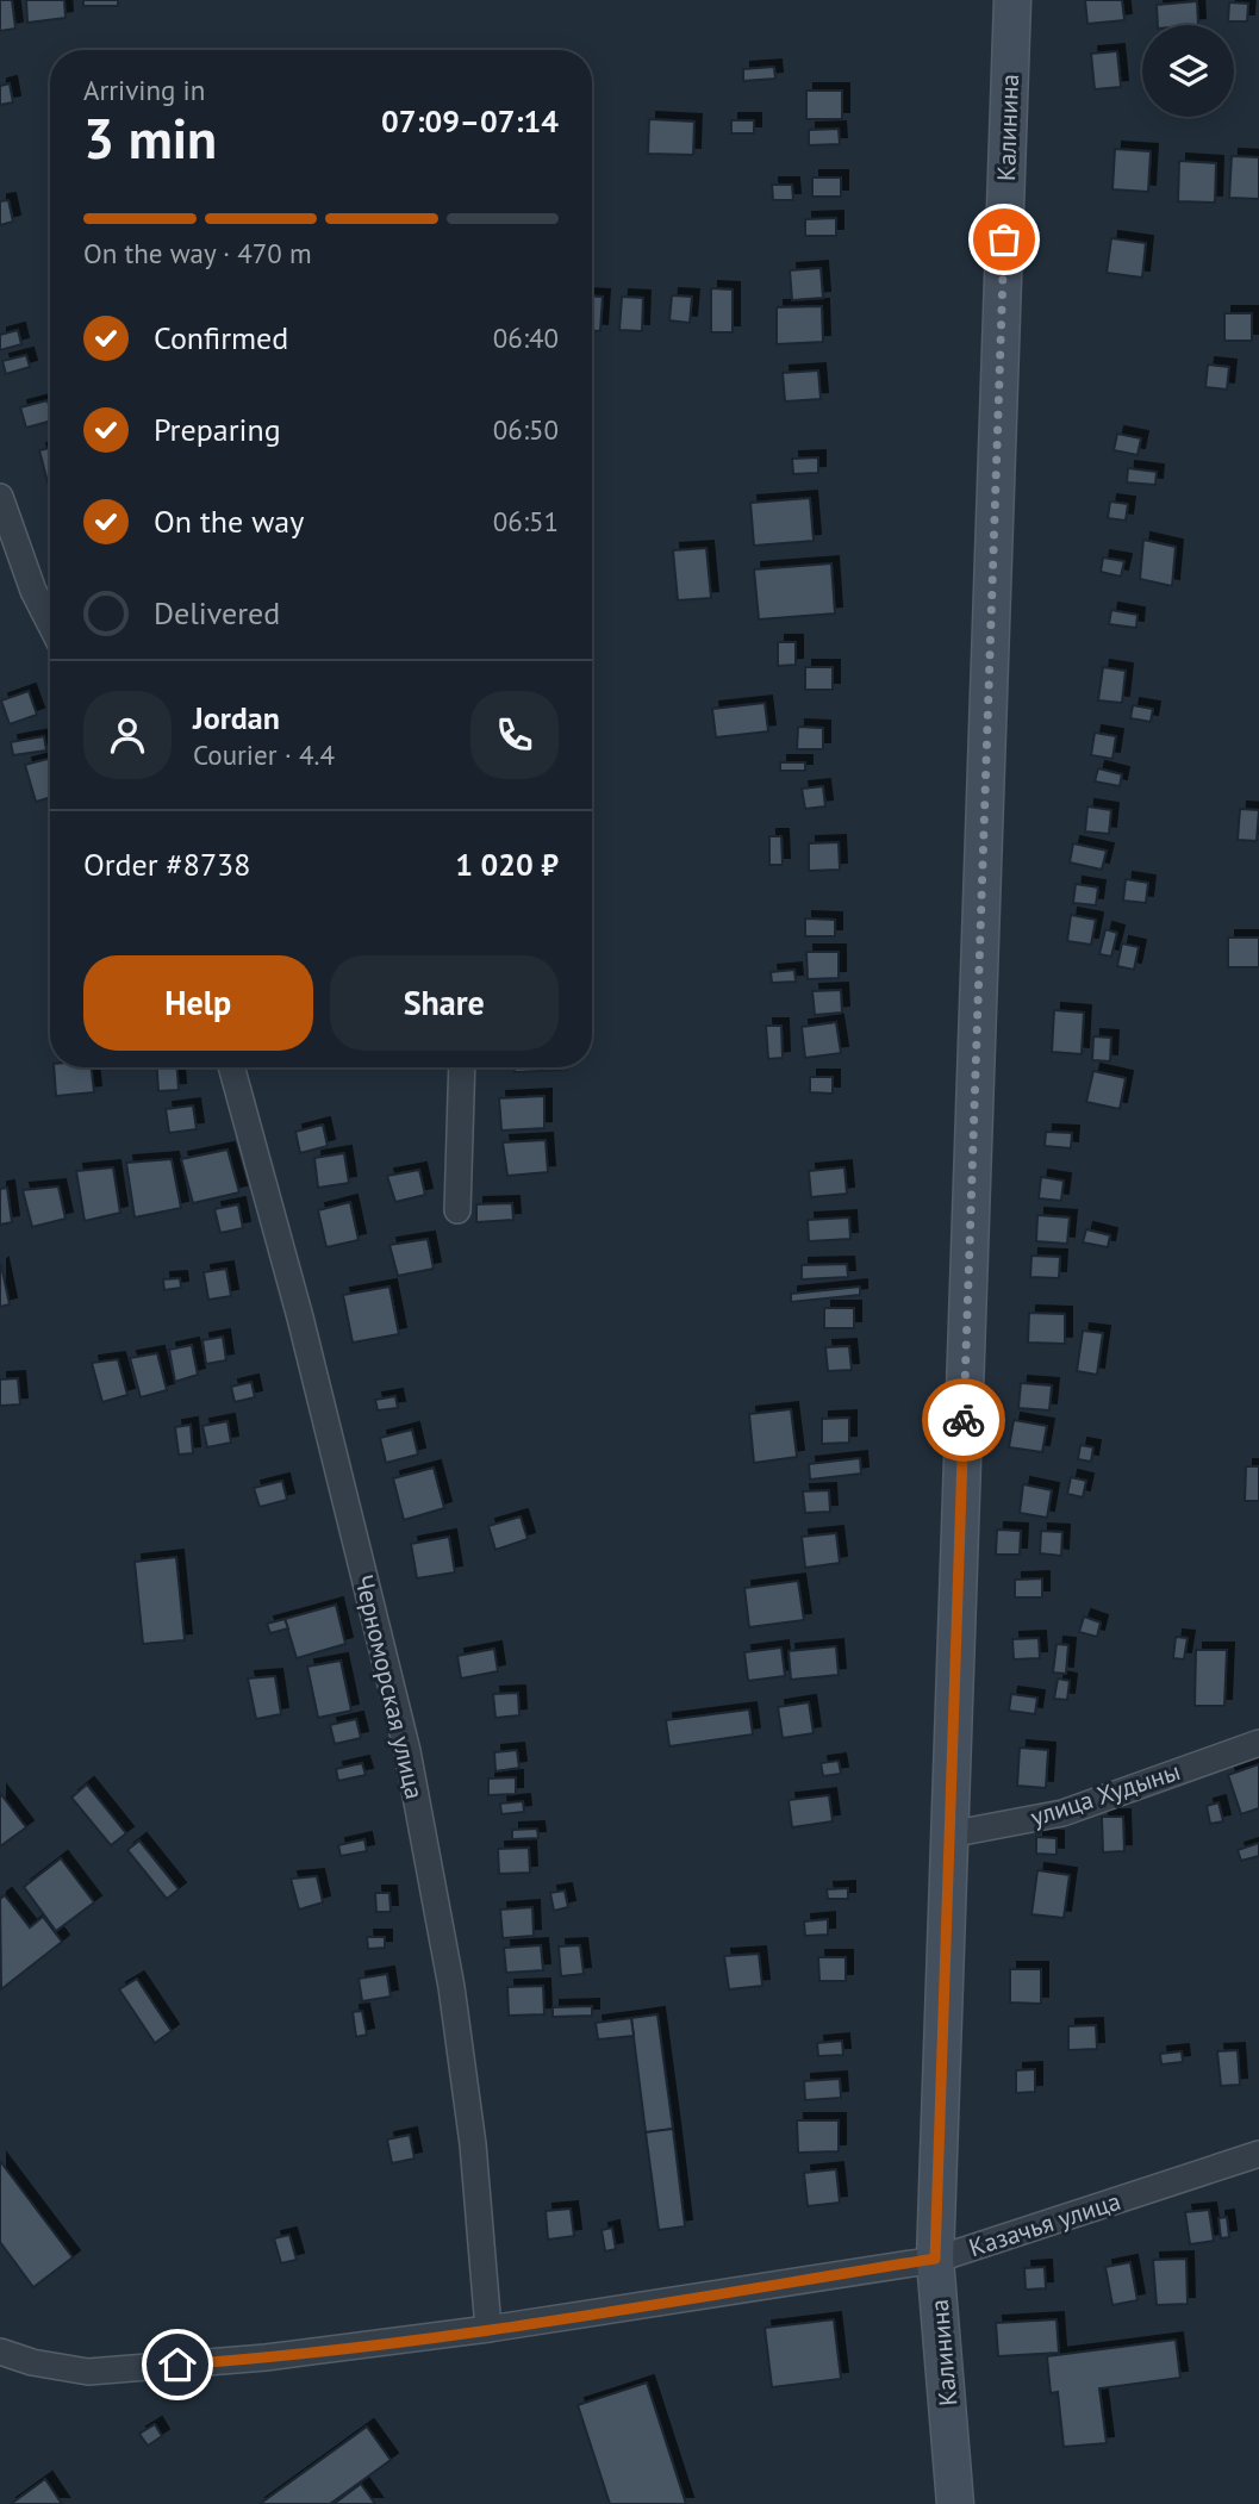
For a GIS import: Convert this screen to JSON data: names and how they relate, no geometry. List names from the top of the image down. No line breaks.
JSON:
{"streets":{"street":["Калинина","Черноморская улица","улица Худыны","Казачья улица"]},"crossings":[["Калинина","улица Худыны"],["Калинина","Казачья улица"],["Черноморская улица","Казачья улица"]],"page":{"heading":["3 min","Arriving in","07:09–07:14"],"panel":["Jordan","Courier · 4.4","Order #8738","1 020 ₽"],"bar":"On the way · 470 m","list":[["Confirmed","06:40"],["Preparing","06:50"],["On the way","06:51"],"Delivered"],"buttons":["Help","Share"]}}
